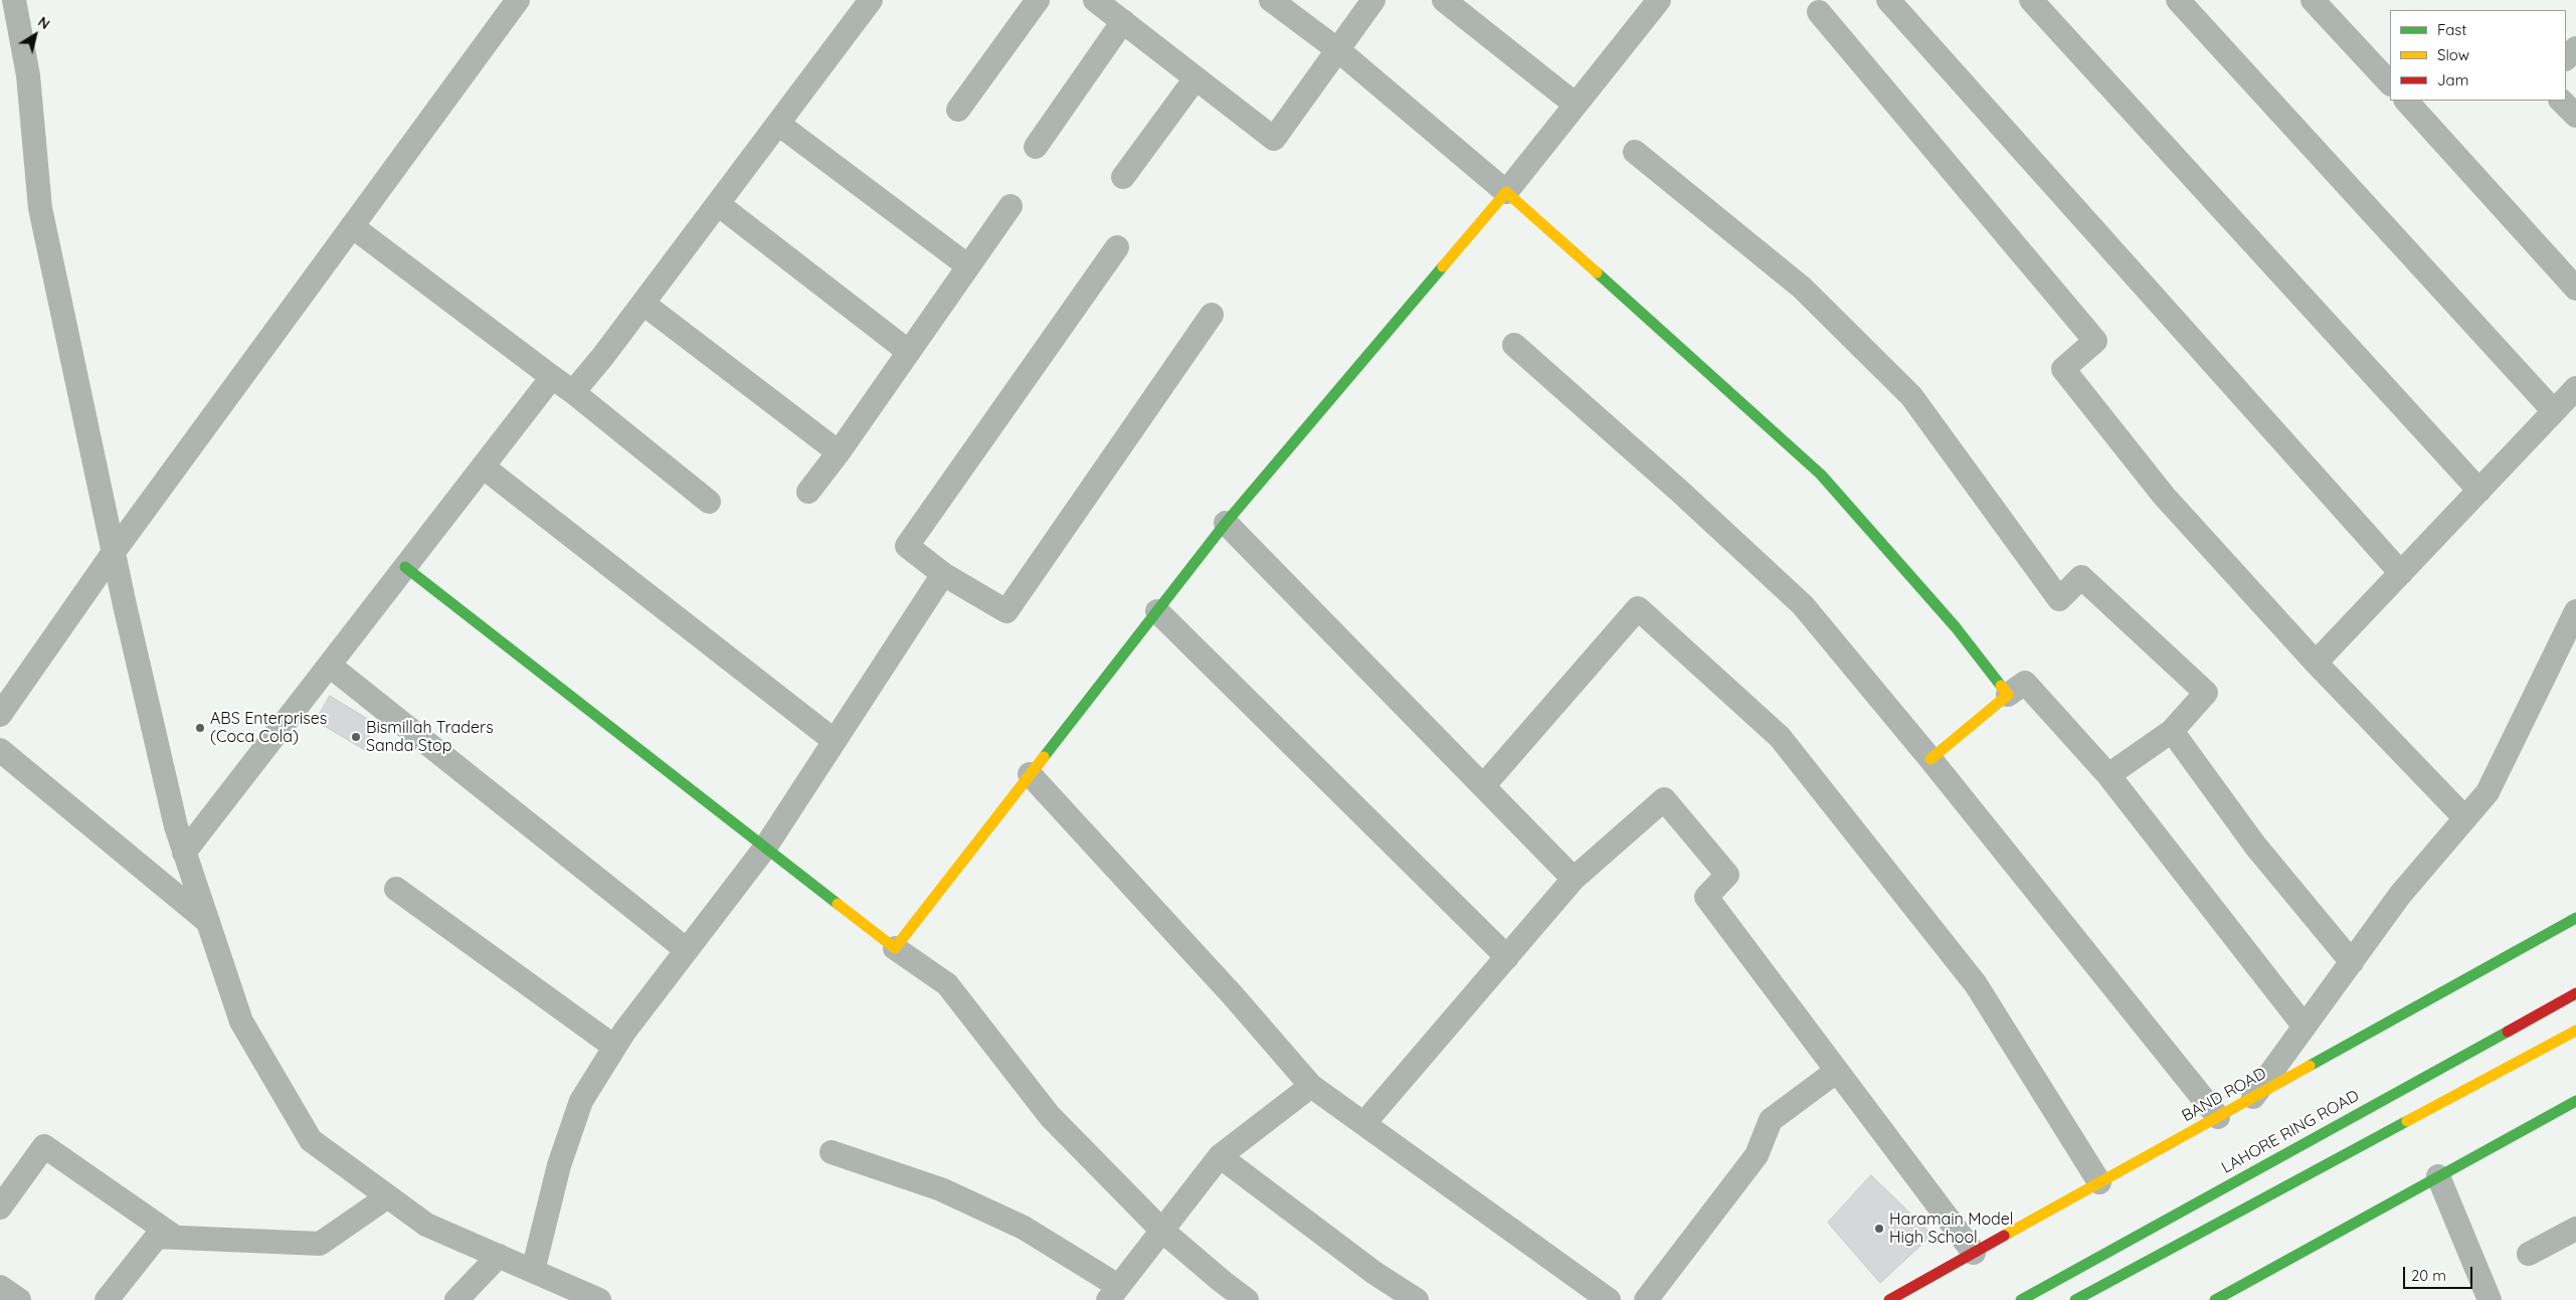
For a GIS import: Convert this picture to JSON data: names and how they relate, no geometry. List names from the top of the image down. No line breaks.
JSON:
{"streets":{"main road":["BAND ROAD","LAHORE RING ROAD"]},"places":["ABS Enterprises (Coca Cola)","Bismillah Traders Sanda Stop","Haramain Model High School"],"legend":["Fast","Slow","Jam"],"scale_bar":"20 m","north":"top right"}
